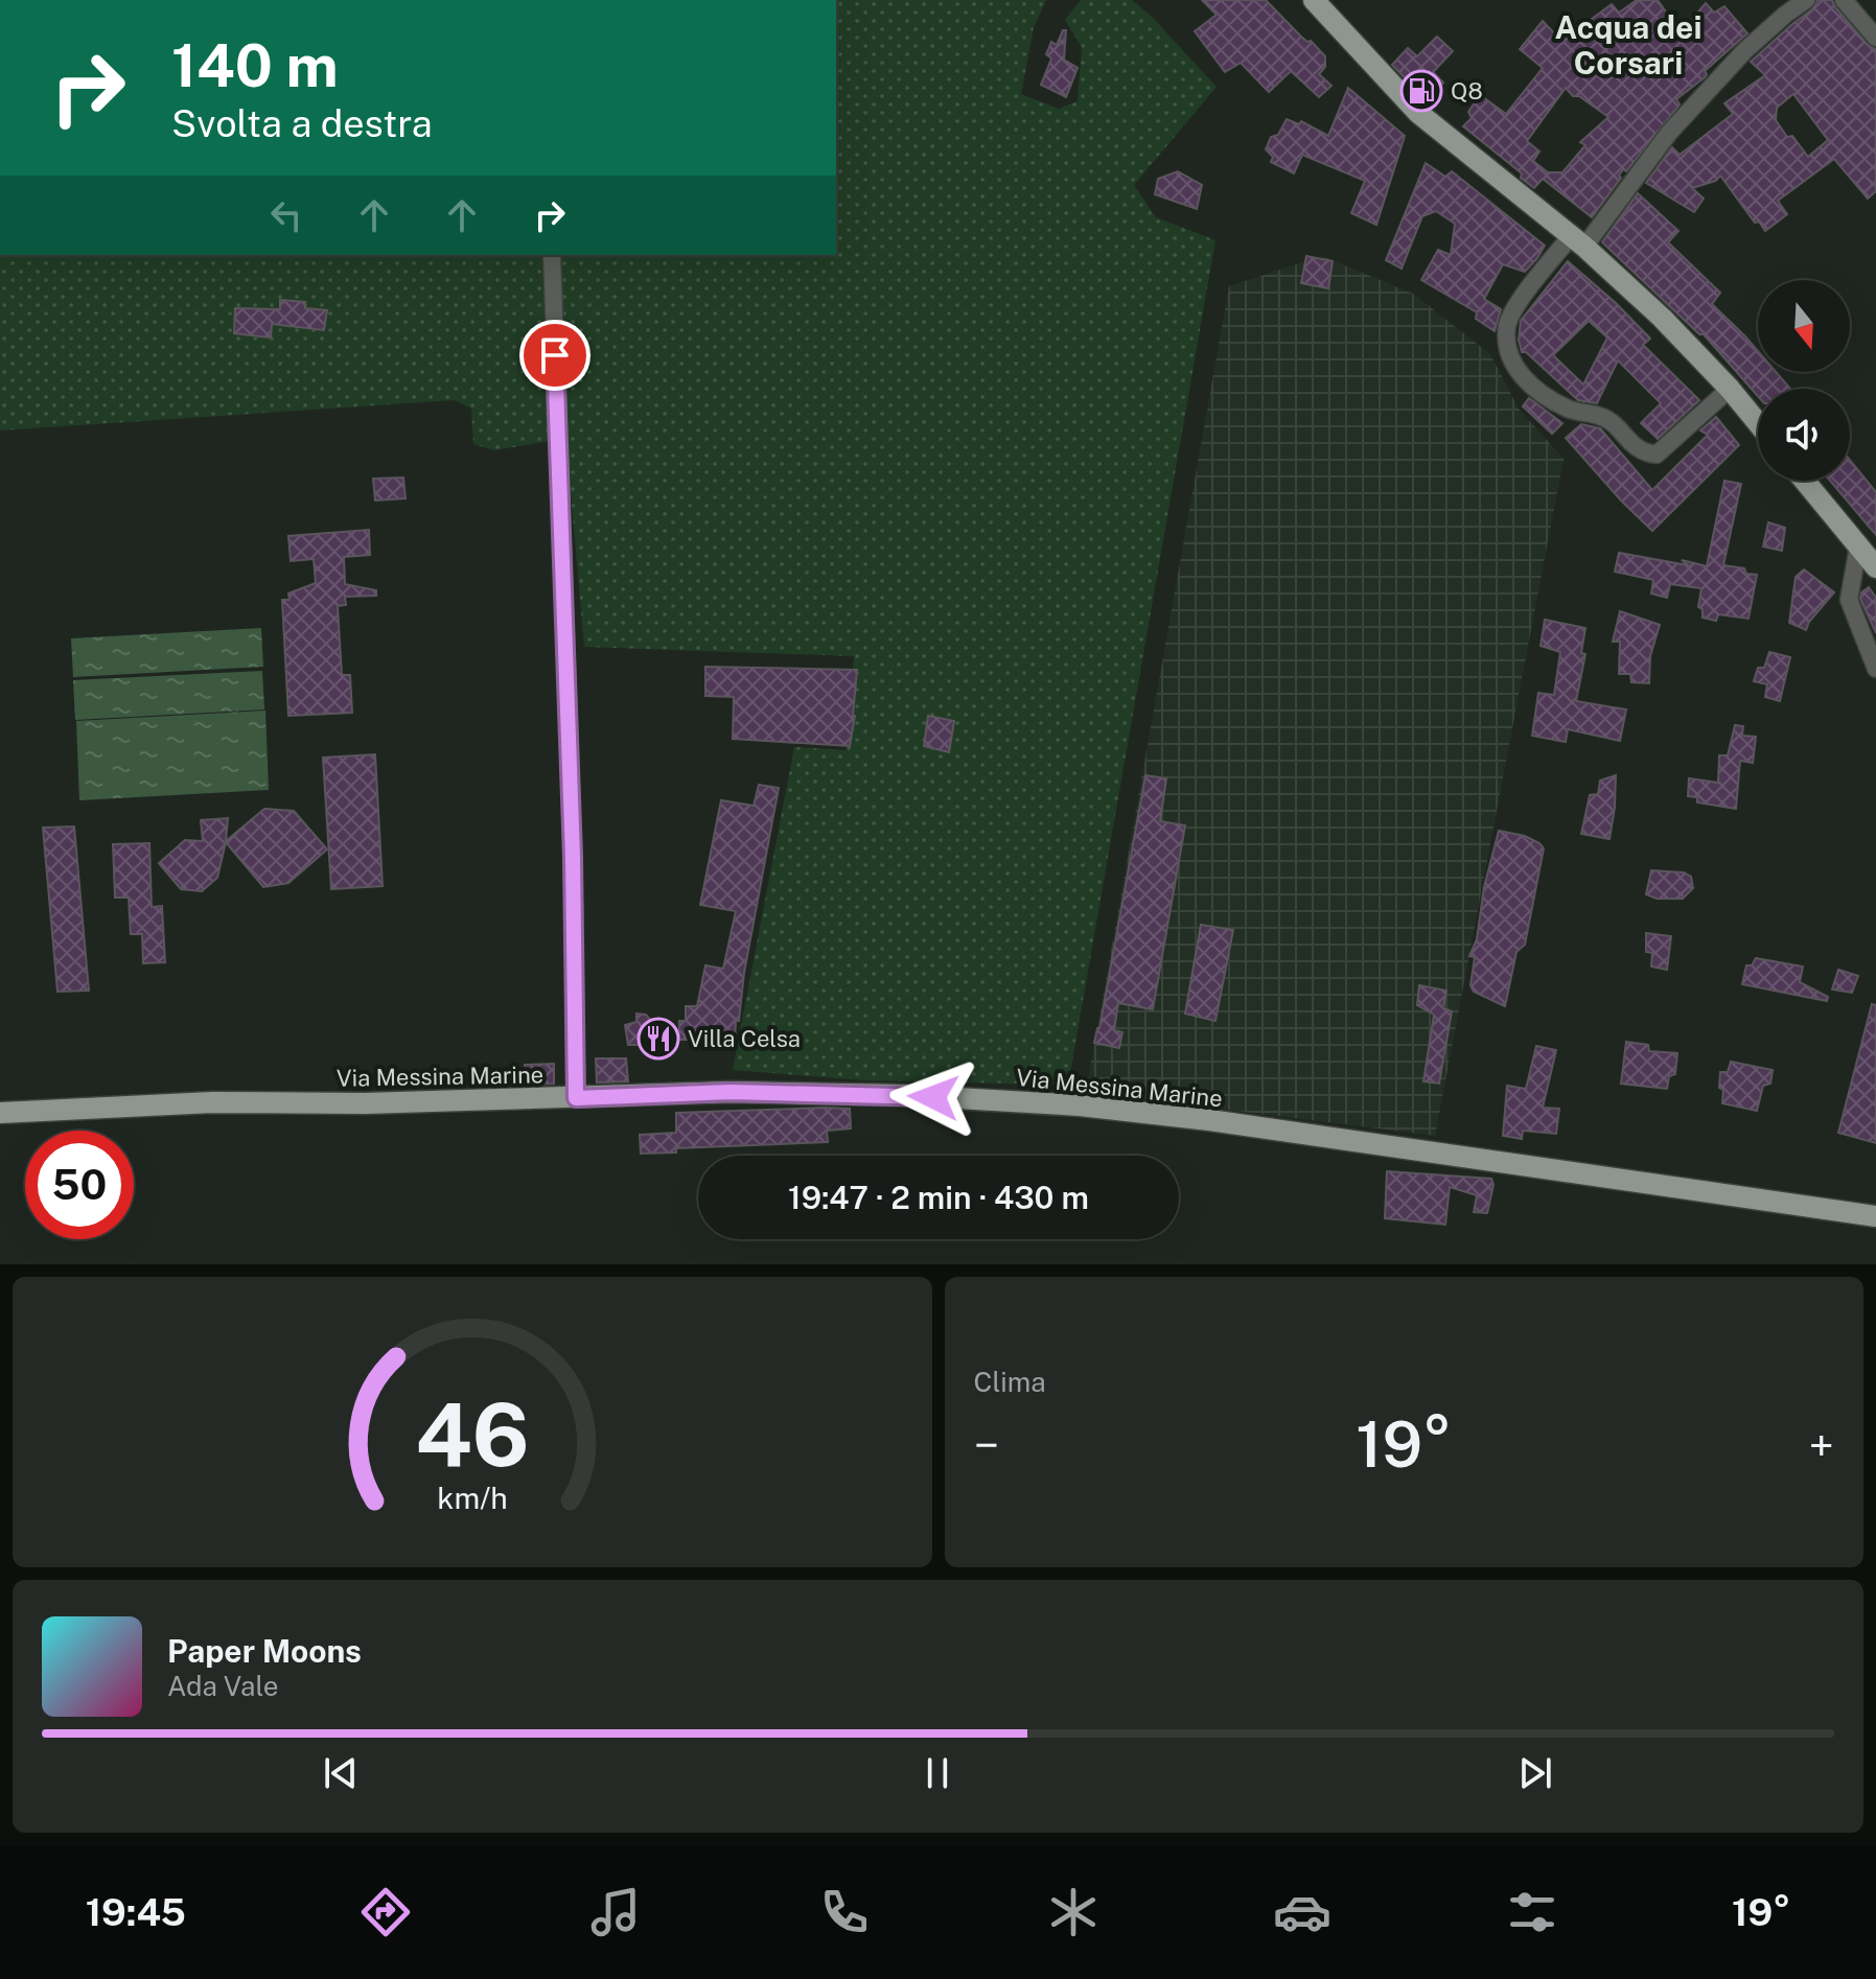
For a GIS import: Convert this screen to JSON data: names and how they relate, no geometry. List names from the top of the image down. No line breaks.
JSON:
{"streets":{"main road":["Via Messina Marine"]},"districts":["Acqua dei Corsari"],"places":{"fuel station":["Q8"],"restaurant":["Villa Celsa"]},"north":"bottom","page":{"turn":["140 m","Svolta a destra"],"limit":"50","trip":"19:47 · 2 min · 430 m","tile":"Clima","heat":["−","19°","+"],"song":["Paper Moons","Ada Vale"],"tabs":["19:45","19°"],"gauge":["46","km/h"]}}
